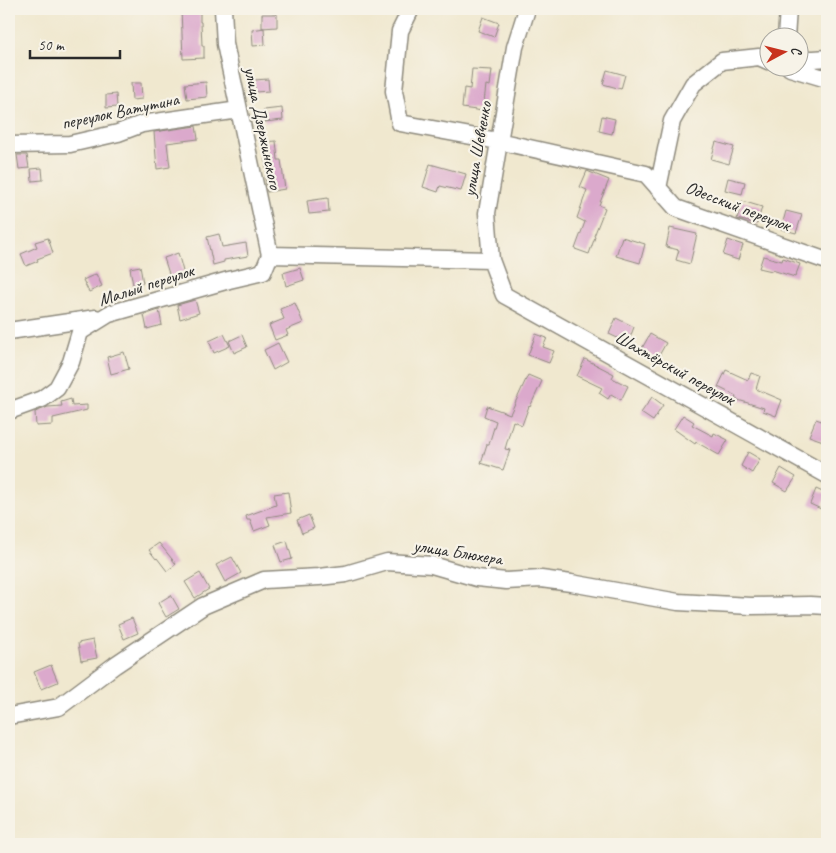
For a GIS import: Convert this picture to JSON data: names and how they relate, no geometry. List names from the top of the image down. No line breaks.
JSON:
{"streets":{"street":["переулок Ватутина","улица Дзержинского","улица Шевченко","Одесский переулок","Малый переулок","Шахтёрский переулок","улица Блюхера"]},"crossings":[["переулок Ватутина","улица Дзержинского"],["улица Дзержинского","Малый переулок"],["улица Шевченко","Одесский переулок"],["улица Шевченко","Шахтёрский переулок"]],"scale_bar":"50 m","north":"right"}
